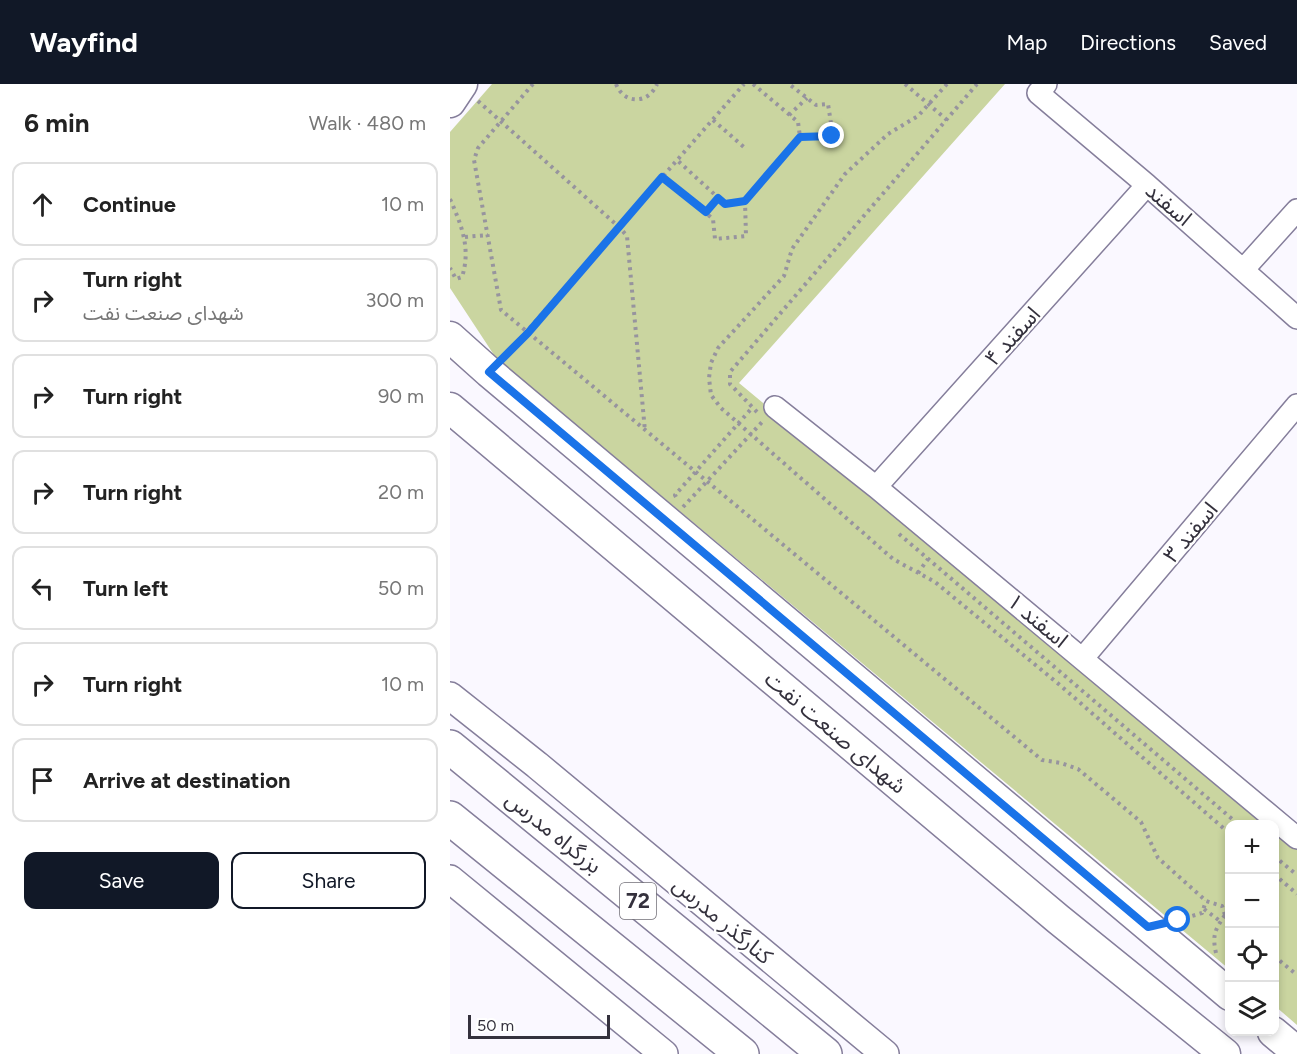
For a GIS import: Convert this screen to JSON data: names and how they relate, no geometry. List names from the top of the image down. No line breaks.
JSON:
{"streets":{"highway":["بزرگراه مدرس","72"],"main road":["شهدای صنعت نفت"],"street":["اسفند","اسفند ۴","اسفند ۳","اسفند ۱","کنارگذر مدرس"]},"crossings":[["اسفند","اسفند ۴"],["اسفند ۴","اسفند ۱"],["اسفند ۳","اسفند ۱"]],"scale_bar":"50 m","page":{"header":"Wayfind","nav":["Map","Directions","Saved"],"heading":["6 min","Walk · 480 m"],"list":[["Continue","10 m"],["Turn right","شهدای صنعت نفت","300 m"],["Turn right","90 m"],["Turn right","20 m"],["Turn left","50 m"],["Turn right","10 m"],"Arrive at destination"],"map_buttons":["+","−"],"buttons":["Save","Share"],"scale":"50 m"}}
